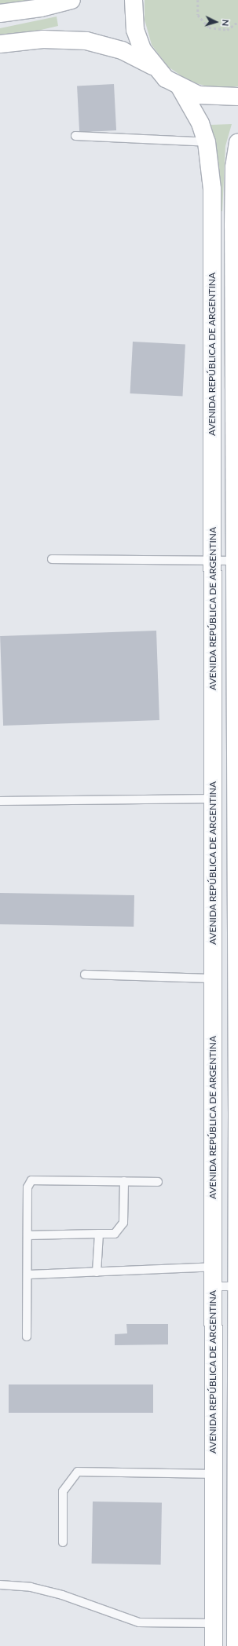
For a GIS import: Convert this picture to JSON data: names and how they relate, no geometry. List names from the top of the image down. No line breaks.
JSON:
{"streets":{"main road":["AVENIDA REPÚBLICA DE ARGENTINA"]},"north":"right"}
